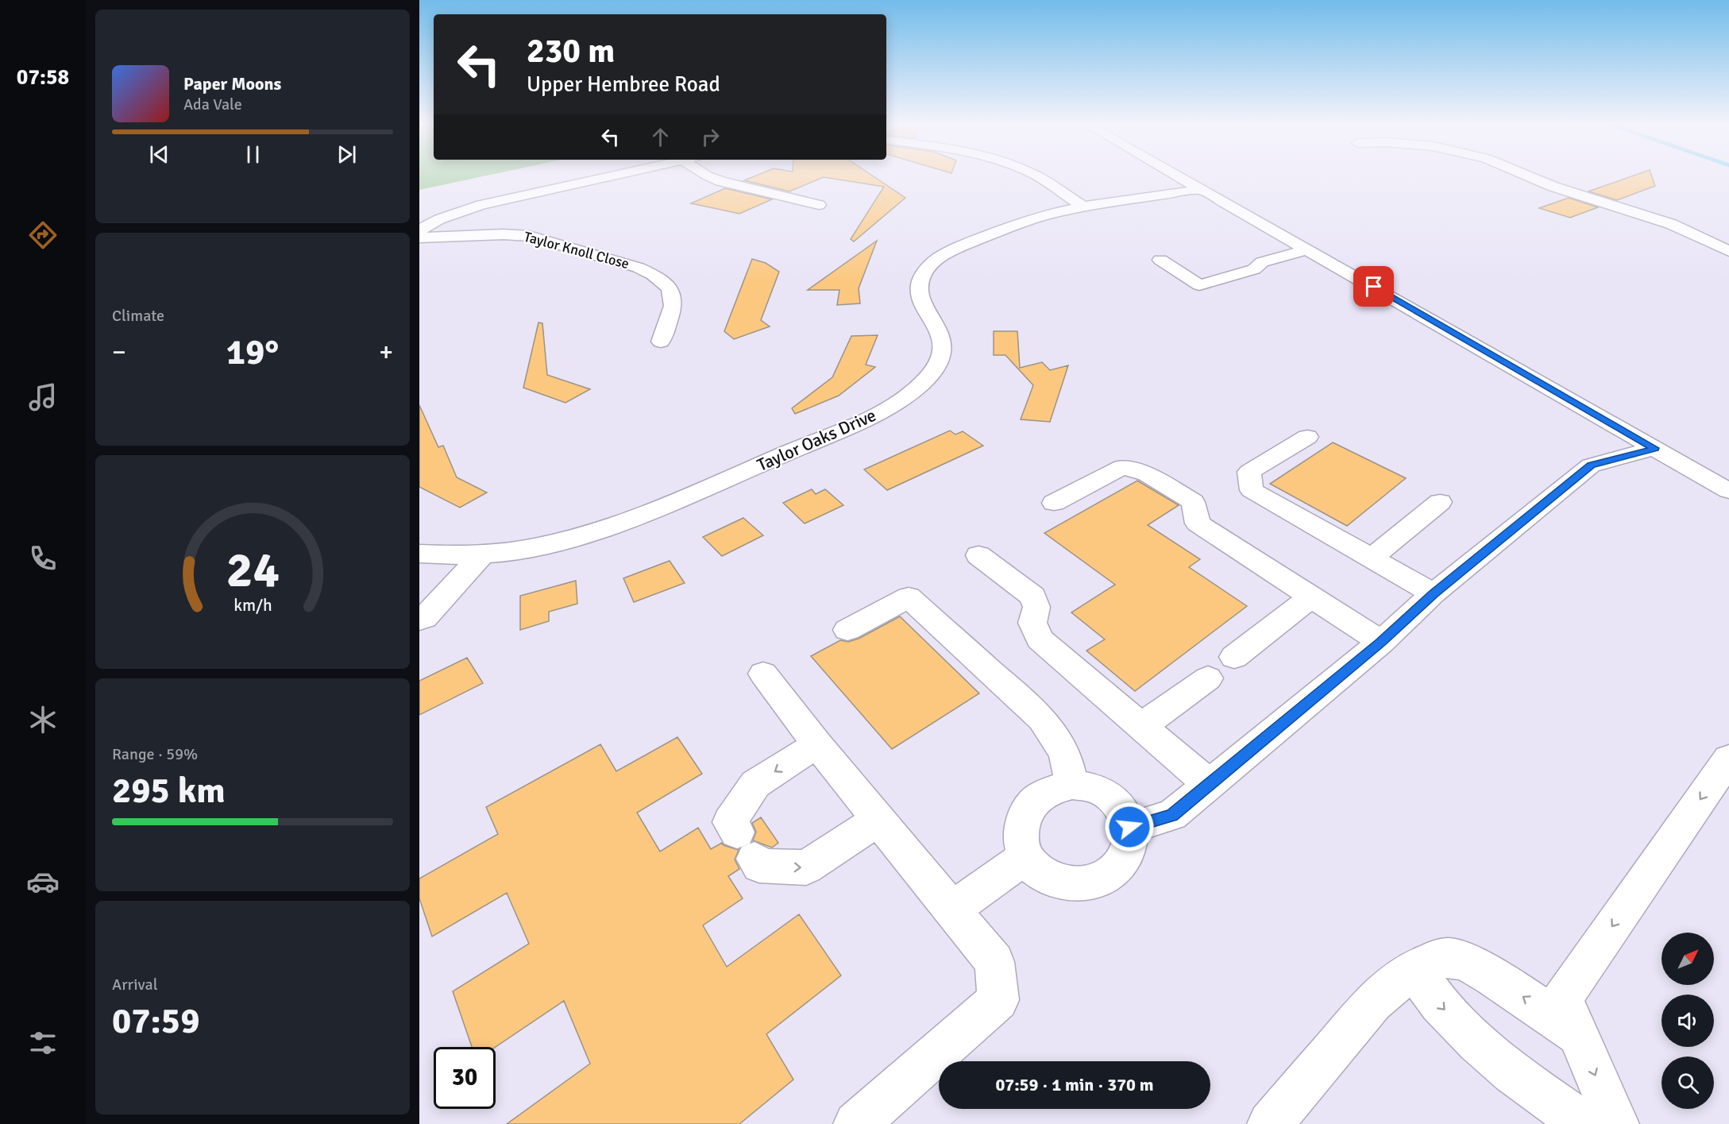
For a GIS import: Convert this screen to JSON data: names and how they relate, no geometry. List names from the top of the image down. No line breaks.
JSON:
{"streets":{"street":["Taylor Knoll Close","Taylor Oaks Drive"]},"north":"top right","page":{"tabs":"07:58","turn":["230 m","Upper Hembree Road"],"song":["Paper Moons","Ada Vale"],"tile":["Climate",["Range · 59%","295 km"],["Arrival","07:59"]],"heat":["−","19°","+"],"limit":"30","trip":"07:59 · 1 min · 370 m","gauge":["24","km/h"]}}
